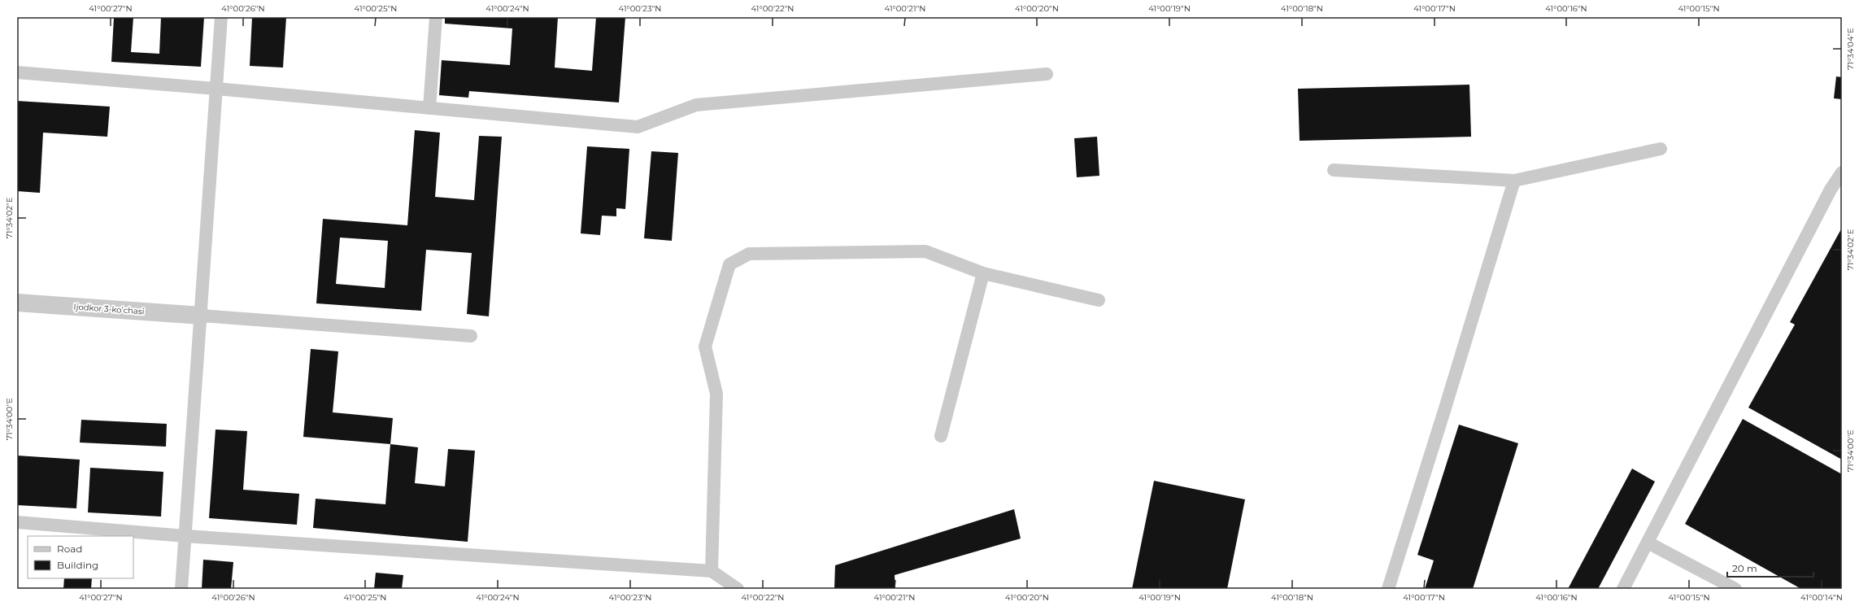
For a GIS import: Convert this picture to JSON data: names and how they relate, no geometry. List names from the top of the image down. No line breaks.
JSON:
{"streets":{"street":["Ijodkor 3-koʼchasi"]},"legend":["Road","Building"],"scale_bar":"20 m","coordinates":["41°00'27\"N","41°00'26\"N","41°00'25\"N","41°00'24\"N","41°00'23\"N","41°00'22\"N","41°00'21\"N","41°00'20\"N","41°00'19\"N","41°00'18\"N","41°00'17\"N","41°00'16\"N","41°00'15\"N","71°34'04\"E","71°34'02\"E","71°34'00\"E","41°00'14\"N"]}
